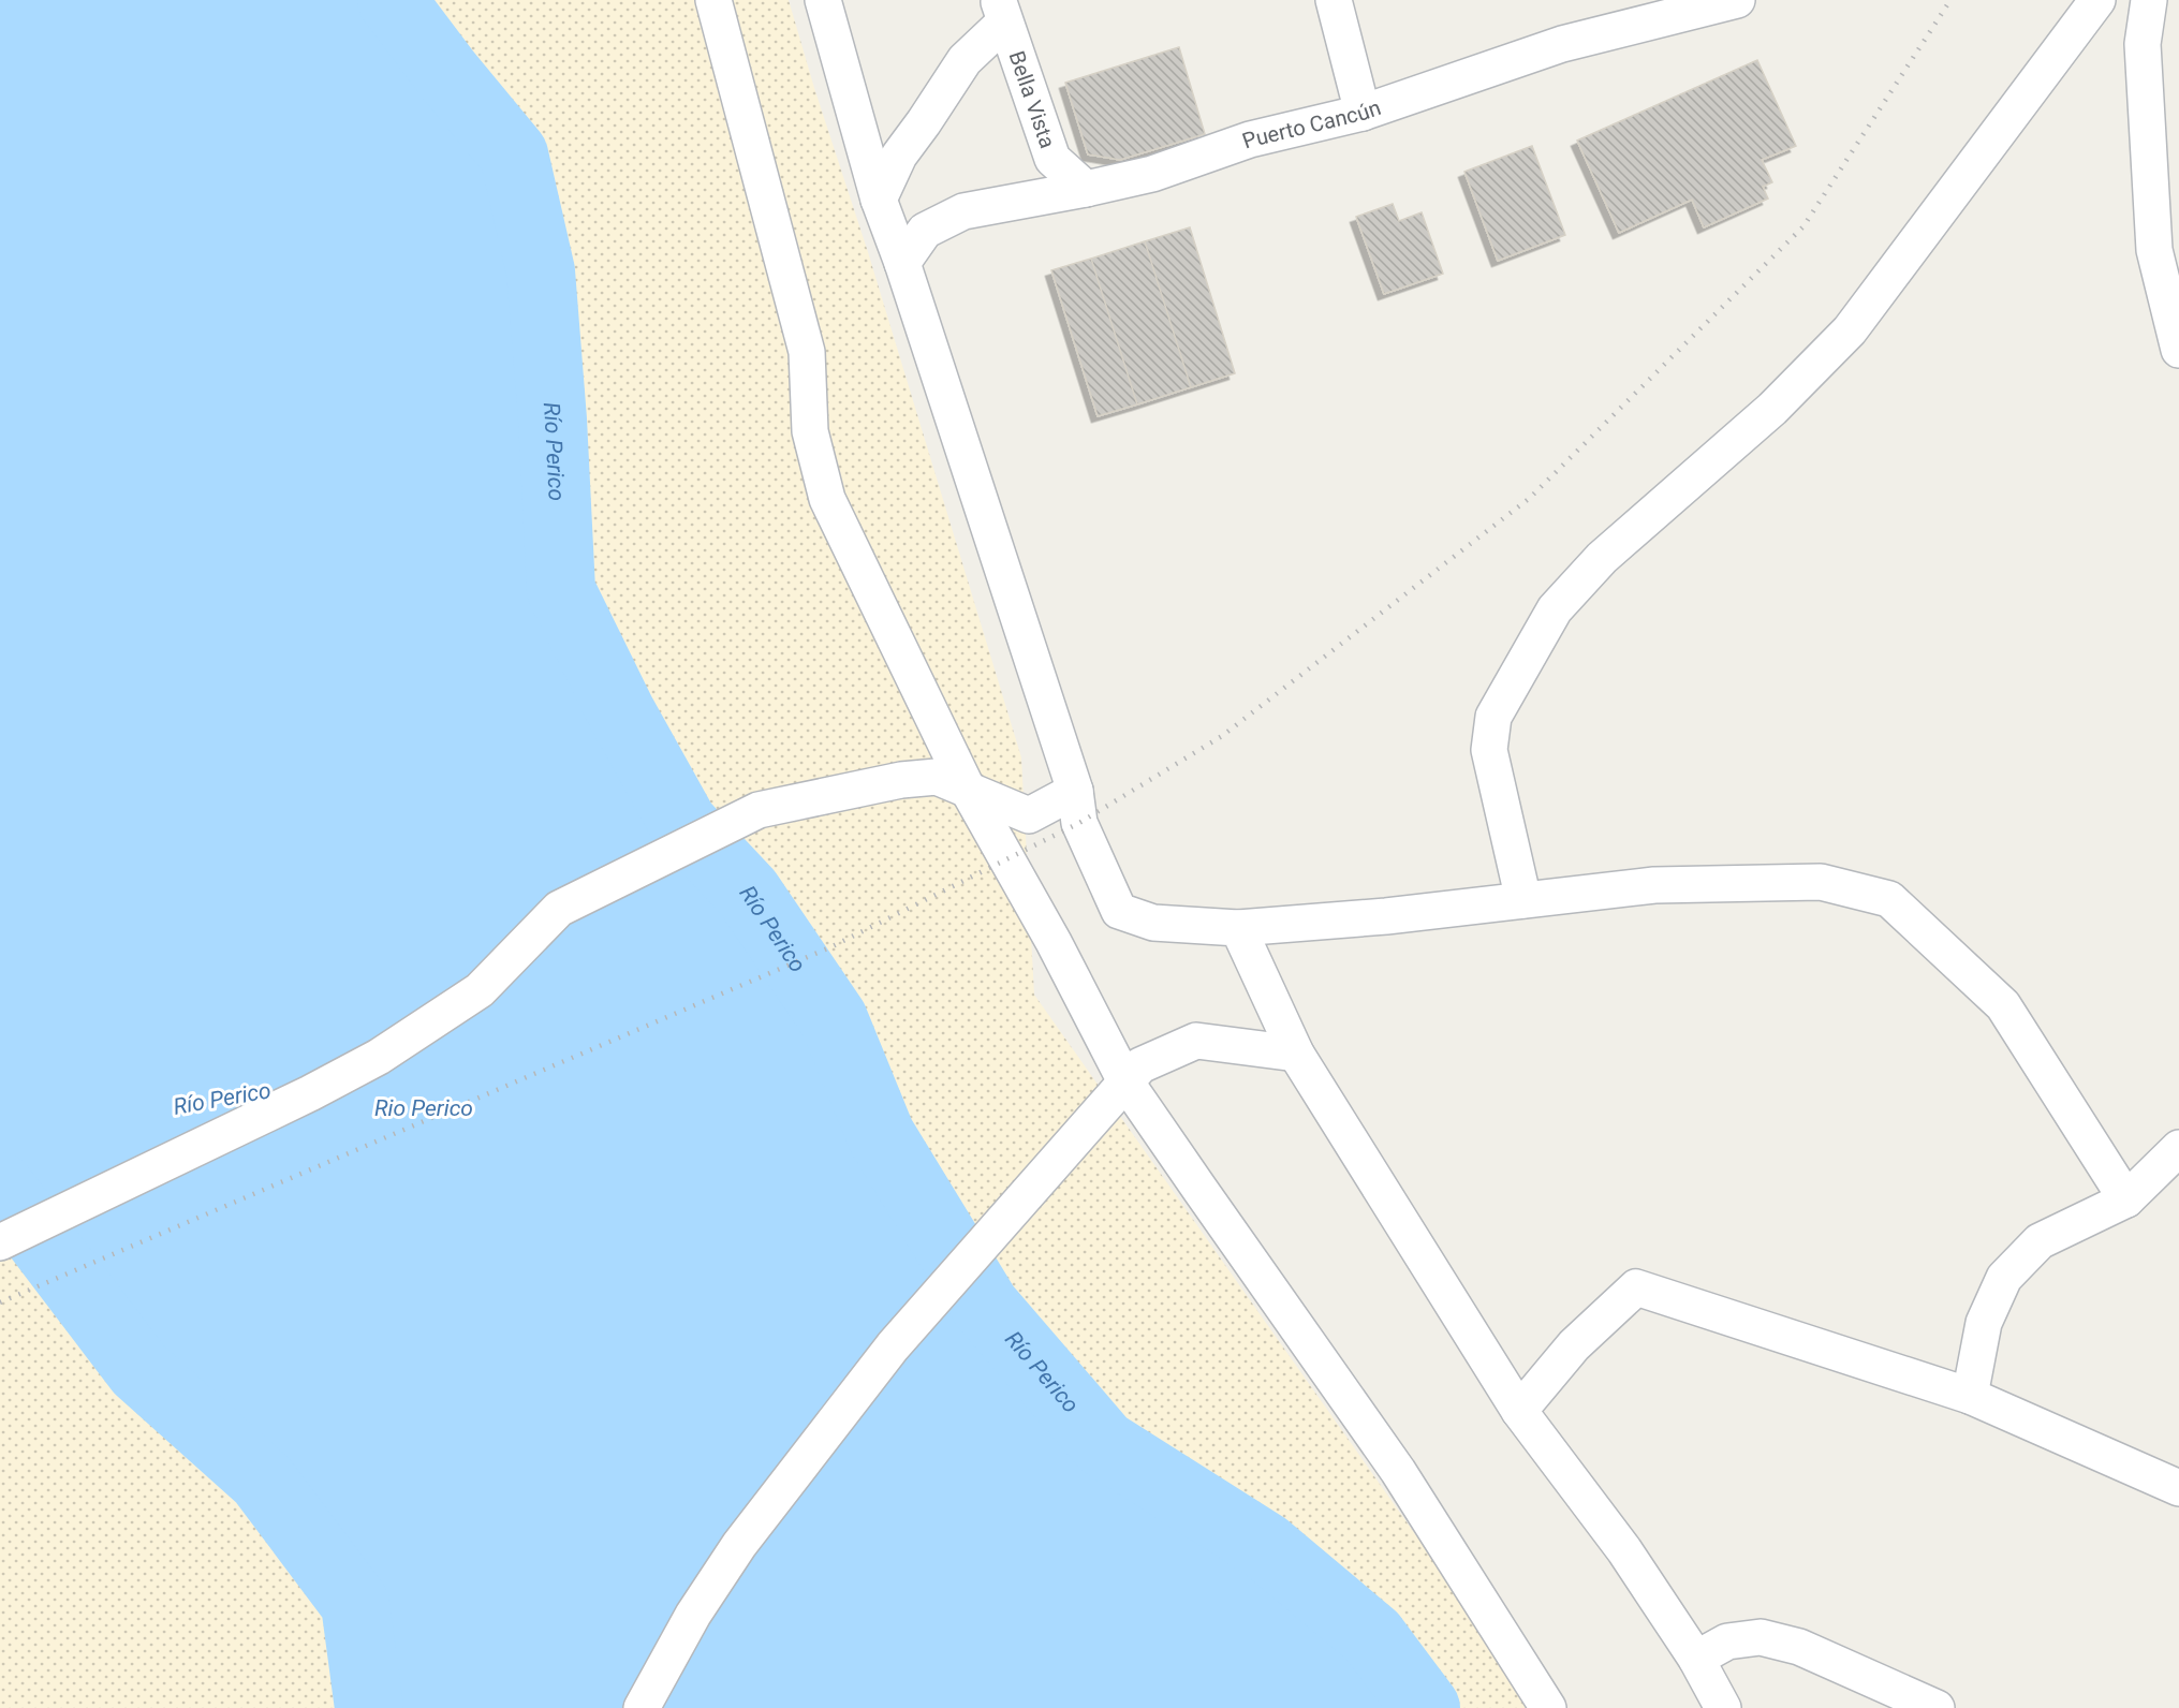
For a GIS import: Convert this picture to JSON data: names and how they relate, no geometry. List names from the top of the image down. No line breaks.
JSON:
{"streets":{"street":["Bella Vista","Puerto Cancún"]},"crossings":[["Bella Vista","Puerto Cancún"]],"water":["Río Perico","Rio Perico"]}
